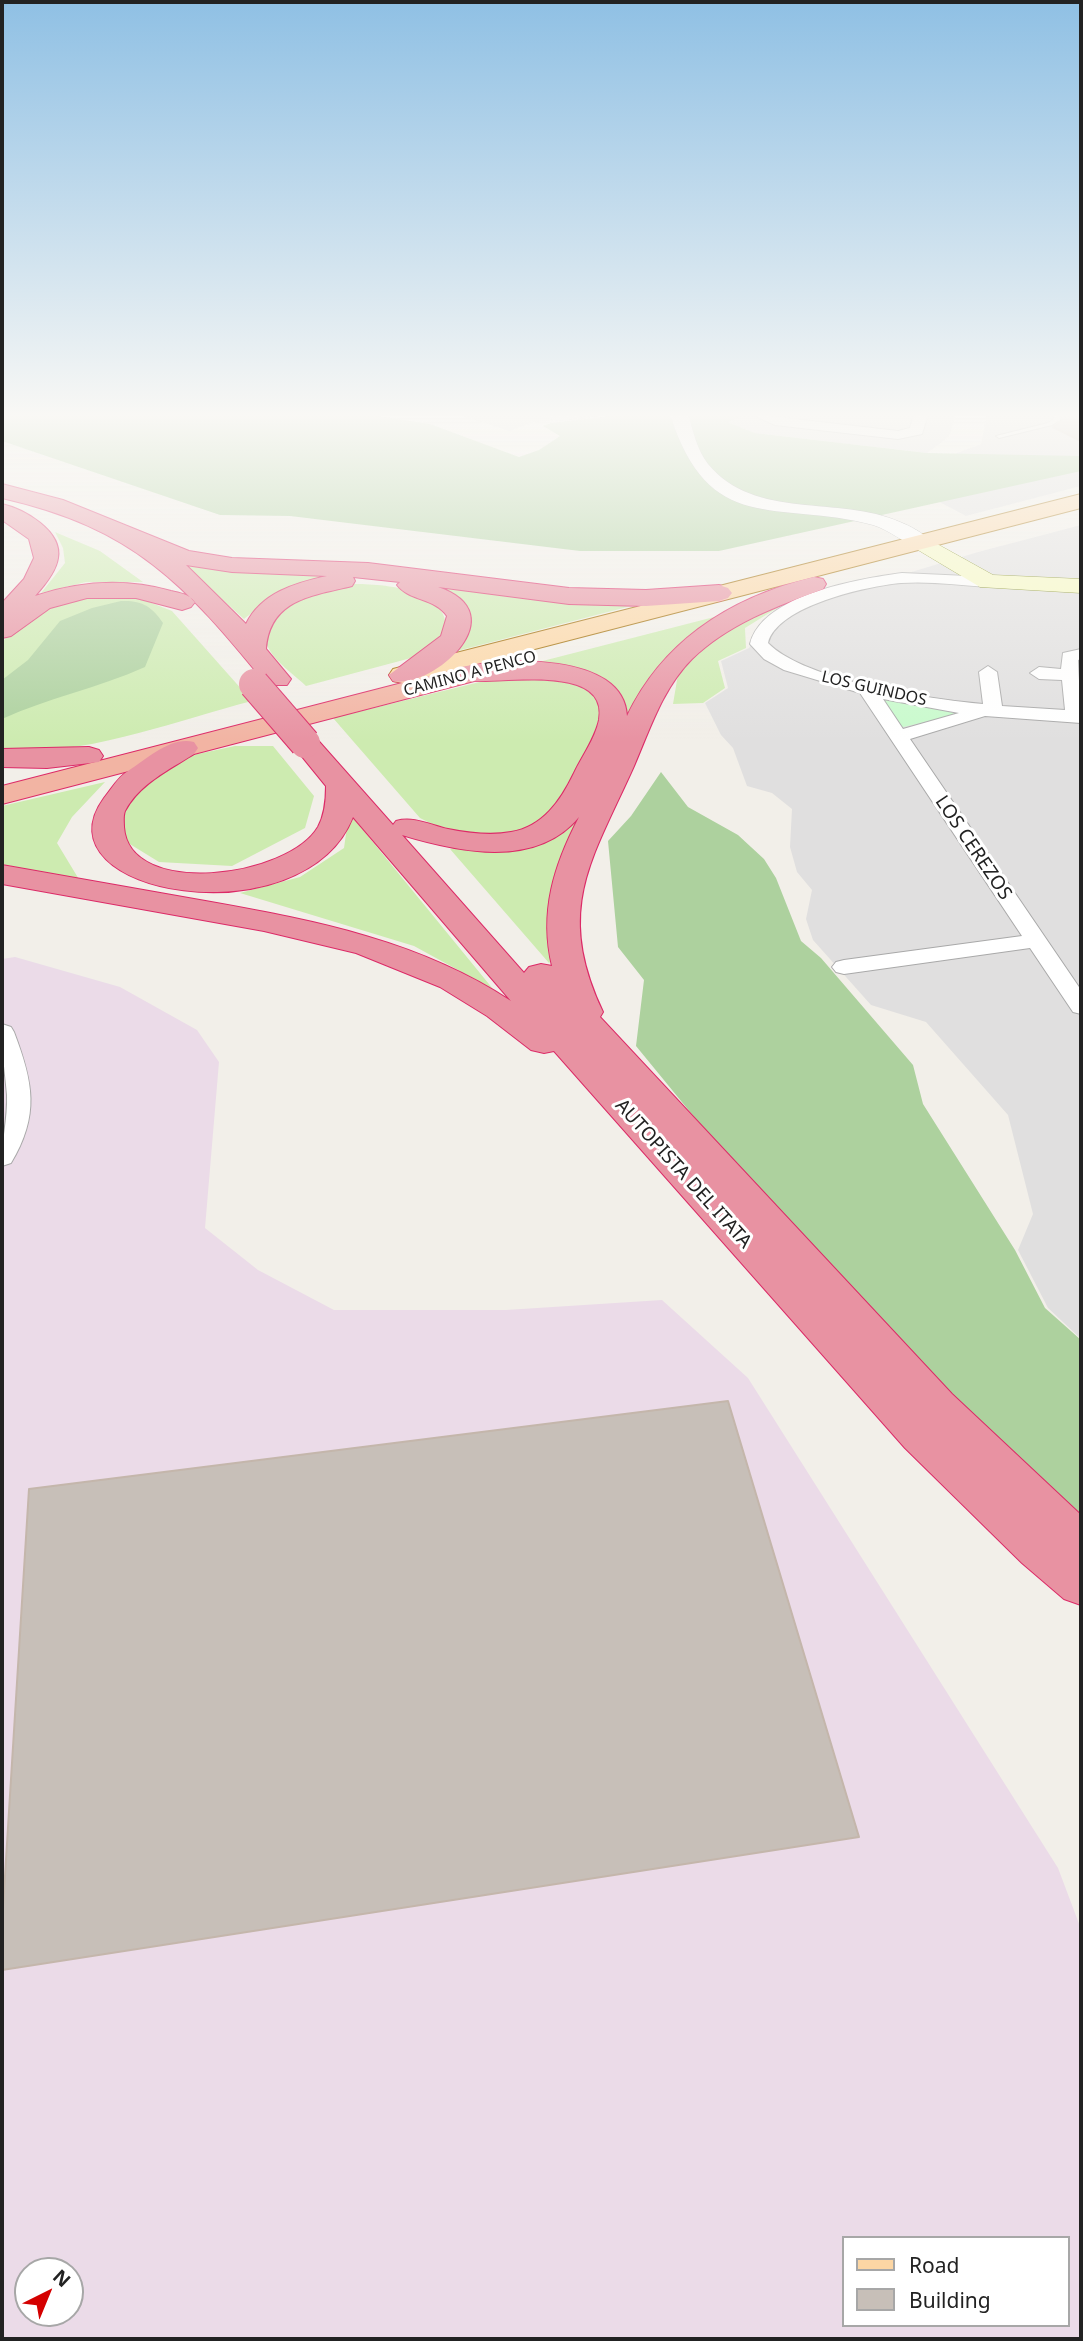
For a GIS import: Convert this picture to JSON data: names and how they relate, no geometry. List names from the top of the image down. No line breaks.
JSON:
{"streets":{"highway":["CAMINO A PENCO","AUTOPISTA DEL ITATA"],"street":["LOS GUINDOS","LOS CEREZOS"]},"crossings":[["CAMINO A PENCO","AUTOPISTA DEL ITATA"],["LOS GUINDOS","LOS CEREZOS"]],"legend":["Road","Building"],"north":"top right"}
